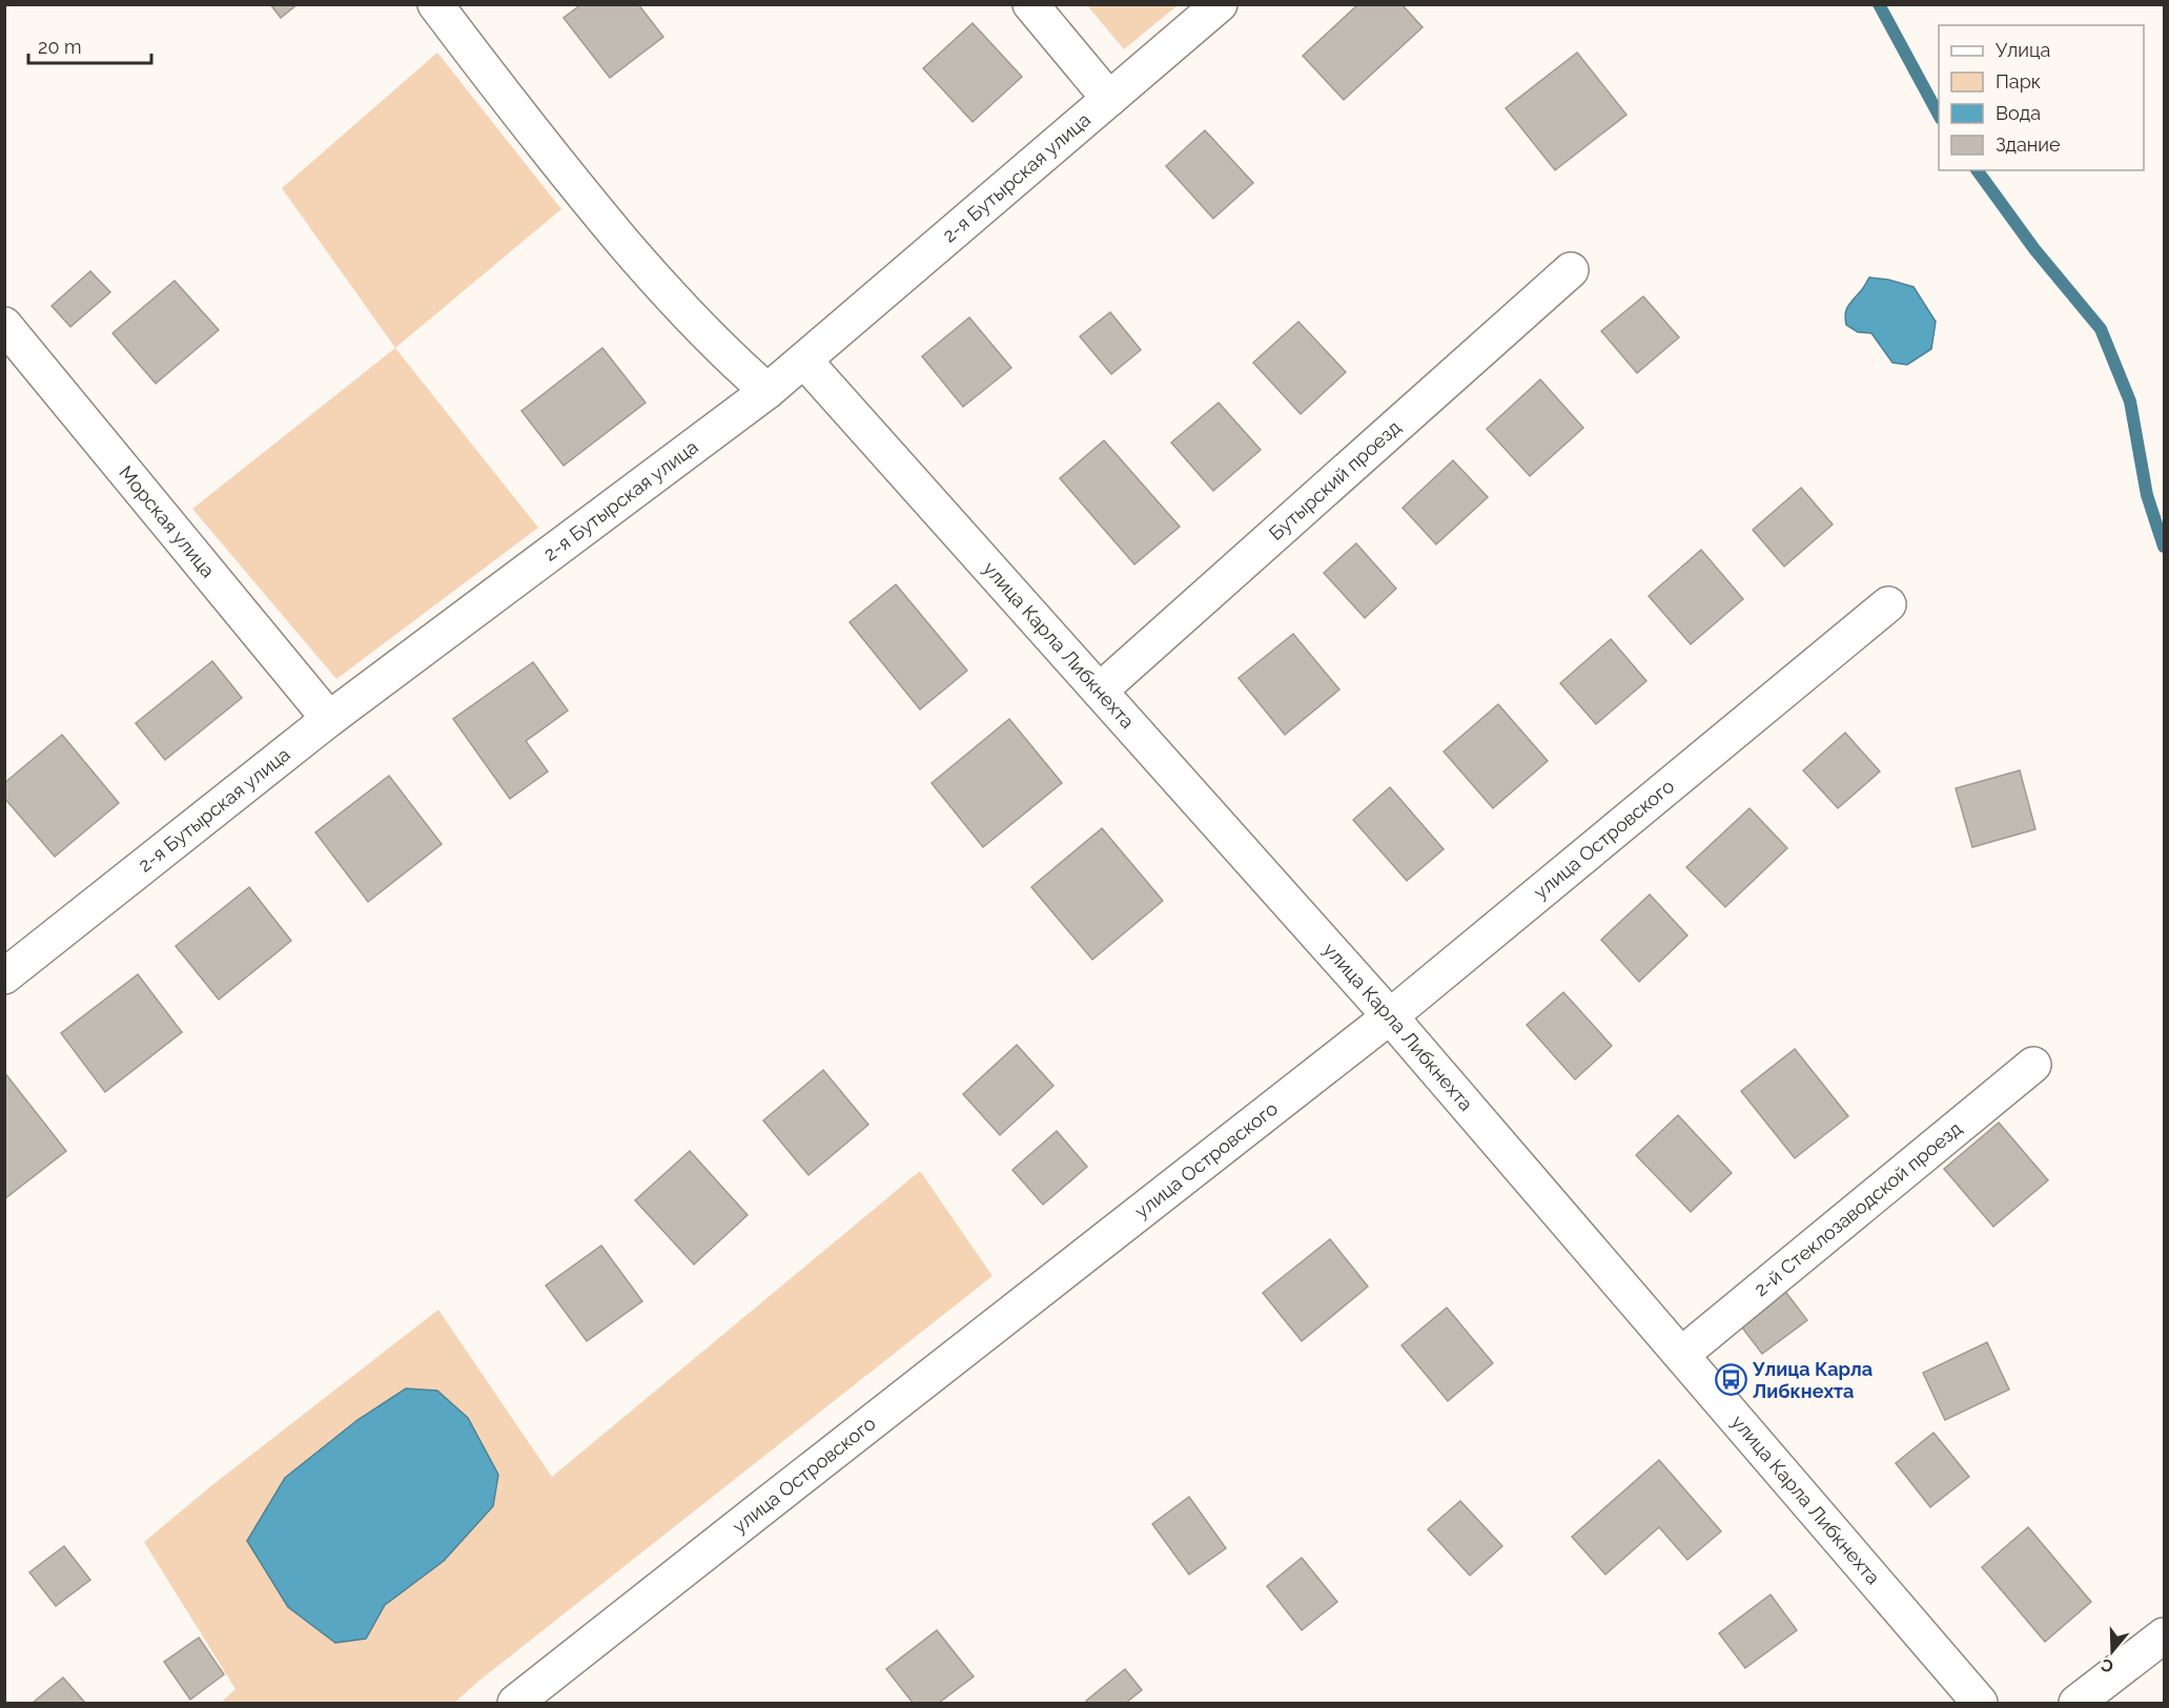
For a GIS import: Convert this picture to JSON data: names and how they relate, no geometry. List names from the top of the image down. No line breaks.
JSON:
{"streets":{"street":["2-я Бутырская улица","Бутырский проезд","Морская улица","улица Карла Либкнехта","улица Островского","2-й Стеклозаводской проезд"]},"crossings":[["2-я Бутырская улица","Морская улица"],["2-я Бутырская улица","улица Карла Либкнехта"],["Бутырский проезд","улица Карла Либкнехта"],["улица Карла Либкнехта","улица Островского"],["улица Карла Либкнехта","2-й Стеклозаводской проезд"]],"places":{"bus stop":["Улица Карла Либкнехта"]},"legend":["Улица","Парк","Вода","Здание"],"scale_bar":"20 m","north":"bottom"}
